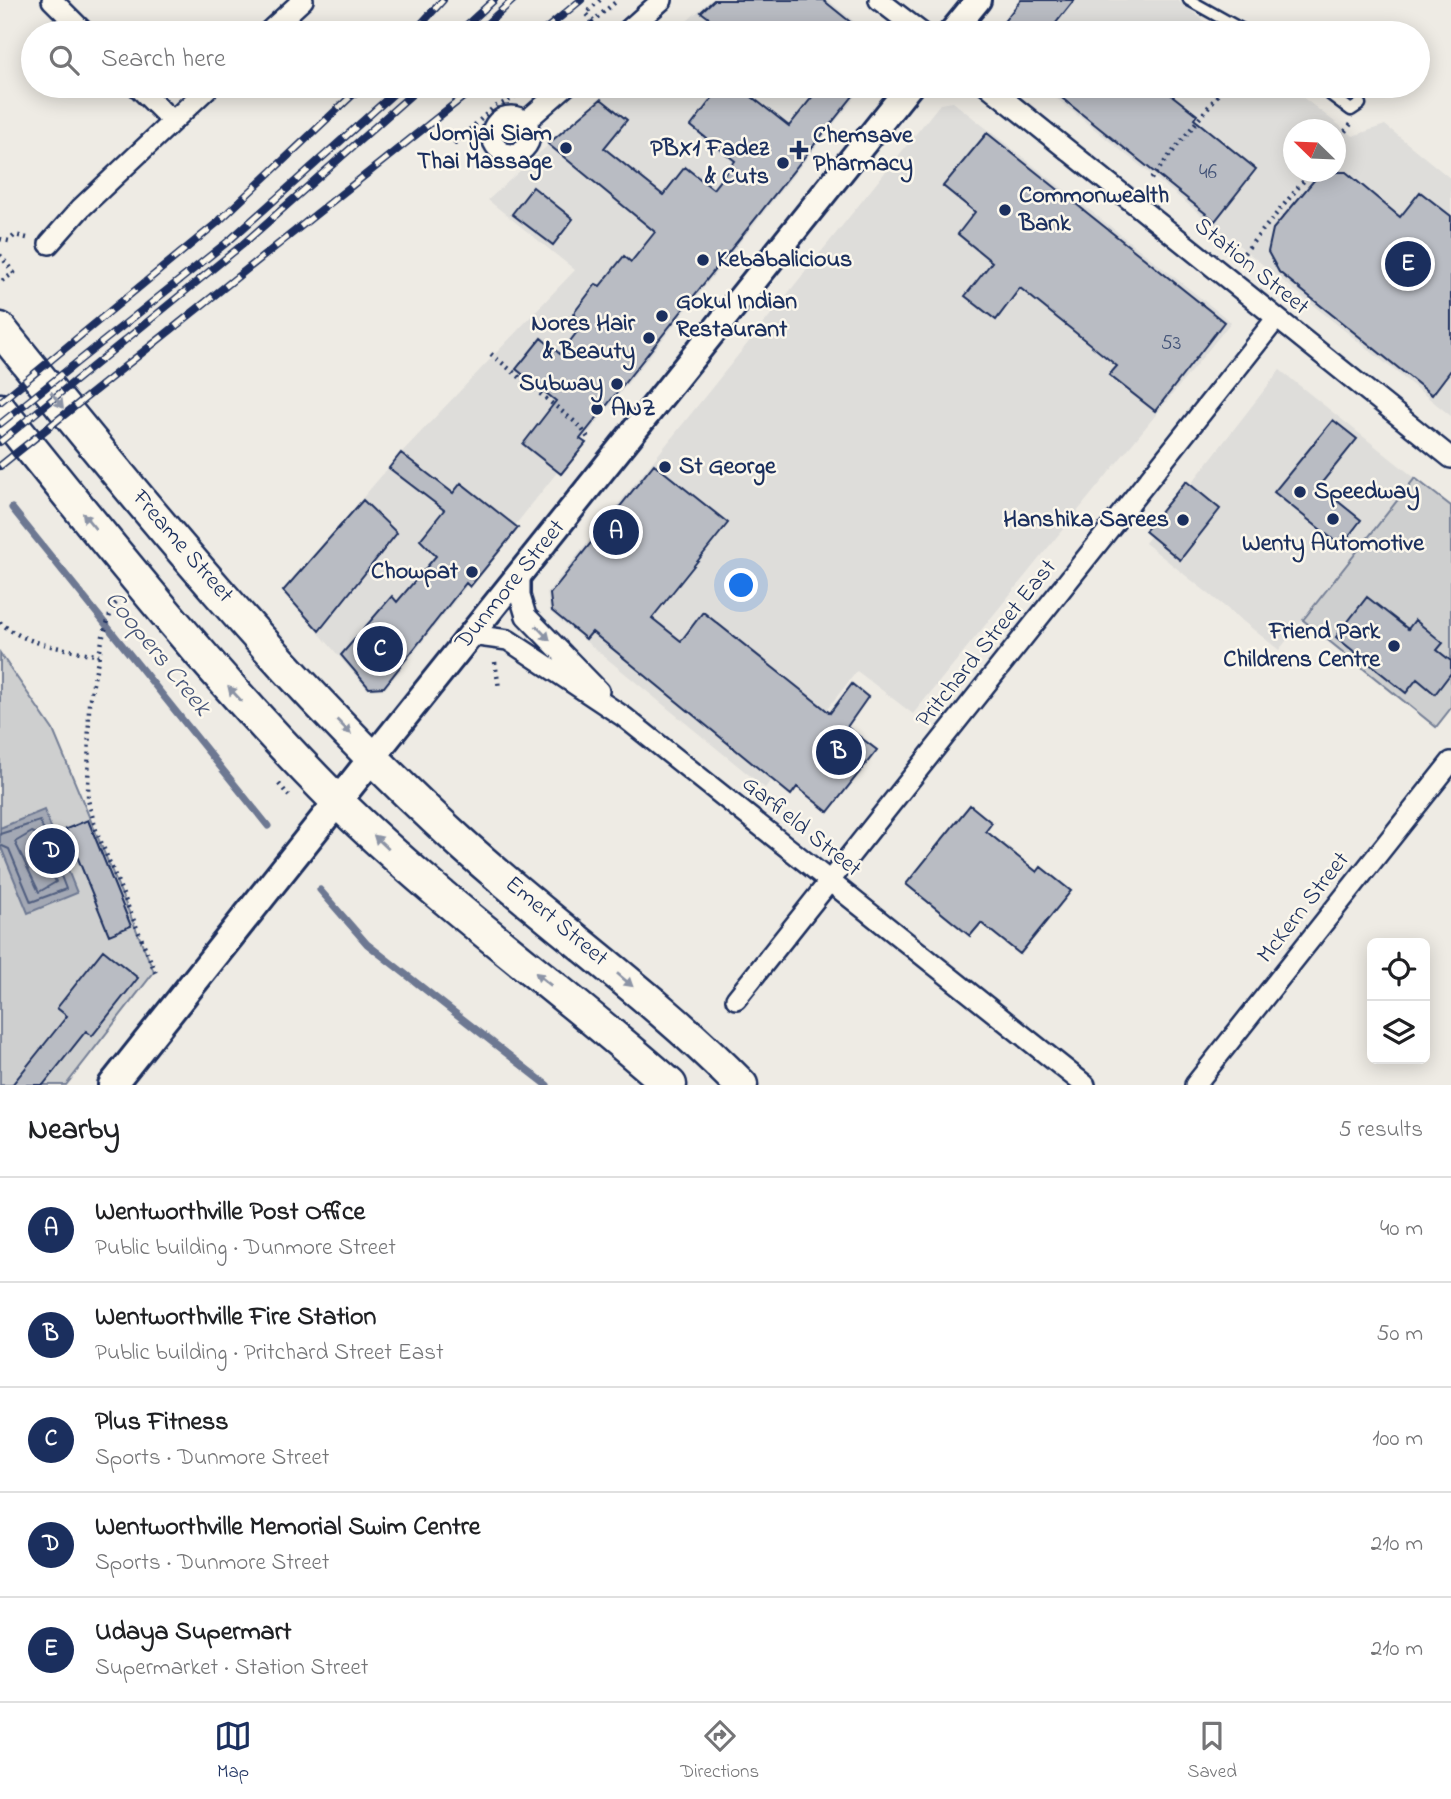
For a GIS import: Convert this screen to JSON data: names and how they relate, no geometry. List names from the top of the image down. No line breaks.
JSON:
{"streets":{"highway":["Freame Street","Emert Street"],"main road":["Dunmore Street"],"street":["Station Street","Pritchard Street East","Garfield Street","McKern Street"]},"crossings":[["Station Street","Pritchard Street East"],["Freame Street","Dunmore Street"],["Freame Street","Emert Street"],["Dunmore Street","Garfield Street"],["Dunmore Street","Emert Street"],["Pritchard Street East","Garfield Street"]],"water":["Coopers Creek"],"places":{"other":["Jomjai Siam Thai Massage","PBX1 Fadez & Cuts","Commonwealth Bank","Kebabalicious","Gokul Indian Restaurant","Nores Hair & Beauty","Subway","ANZ","St George","Speedway","Wenty Automotive","Hanshika Sarees","Chowpat","Friend Park Childrens Centre"],"health":["Chemsave Pharmacy"]},"house_numbers":["46","53"],"north":"top left","page":{"search":"Search here","pins":["E","A","C","B","D"],"heading":["Nearby","5 results"],"list":[{"mark":"A","name":"Wentworthville Post Office","note":"Public building · Dunmore Street","value":"40 m"},{"mark":"B","name":"Wentworthville Fire Station","note":"Public building · Pritchard Street East","value":"50 m"},{"mark":"C","name":"Plus Fitness","note":"Sports · Dunmore Street","value":"100 m"},{"mark":"D","name":"Wentworthville Memorial Swim Centre","note":"Sports · Dunmore Street","value":"210 m"},{"mark":"E","name":"Udaya Supermart","note":"Supermarket · Station Street","value":"210 m"}],"nav":["Map","Directions","Saved"]}}
